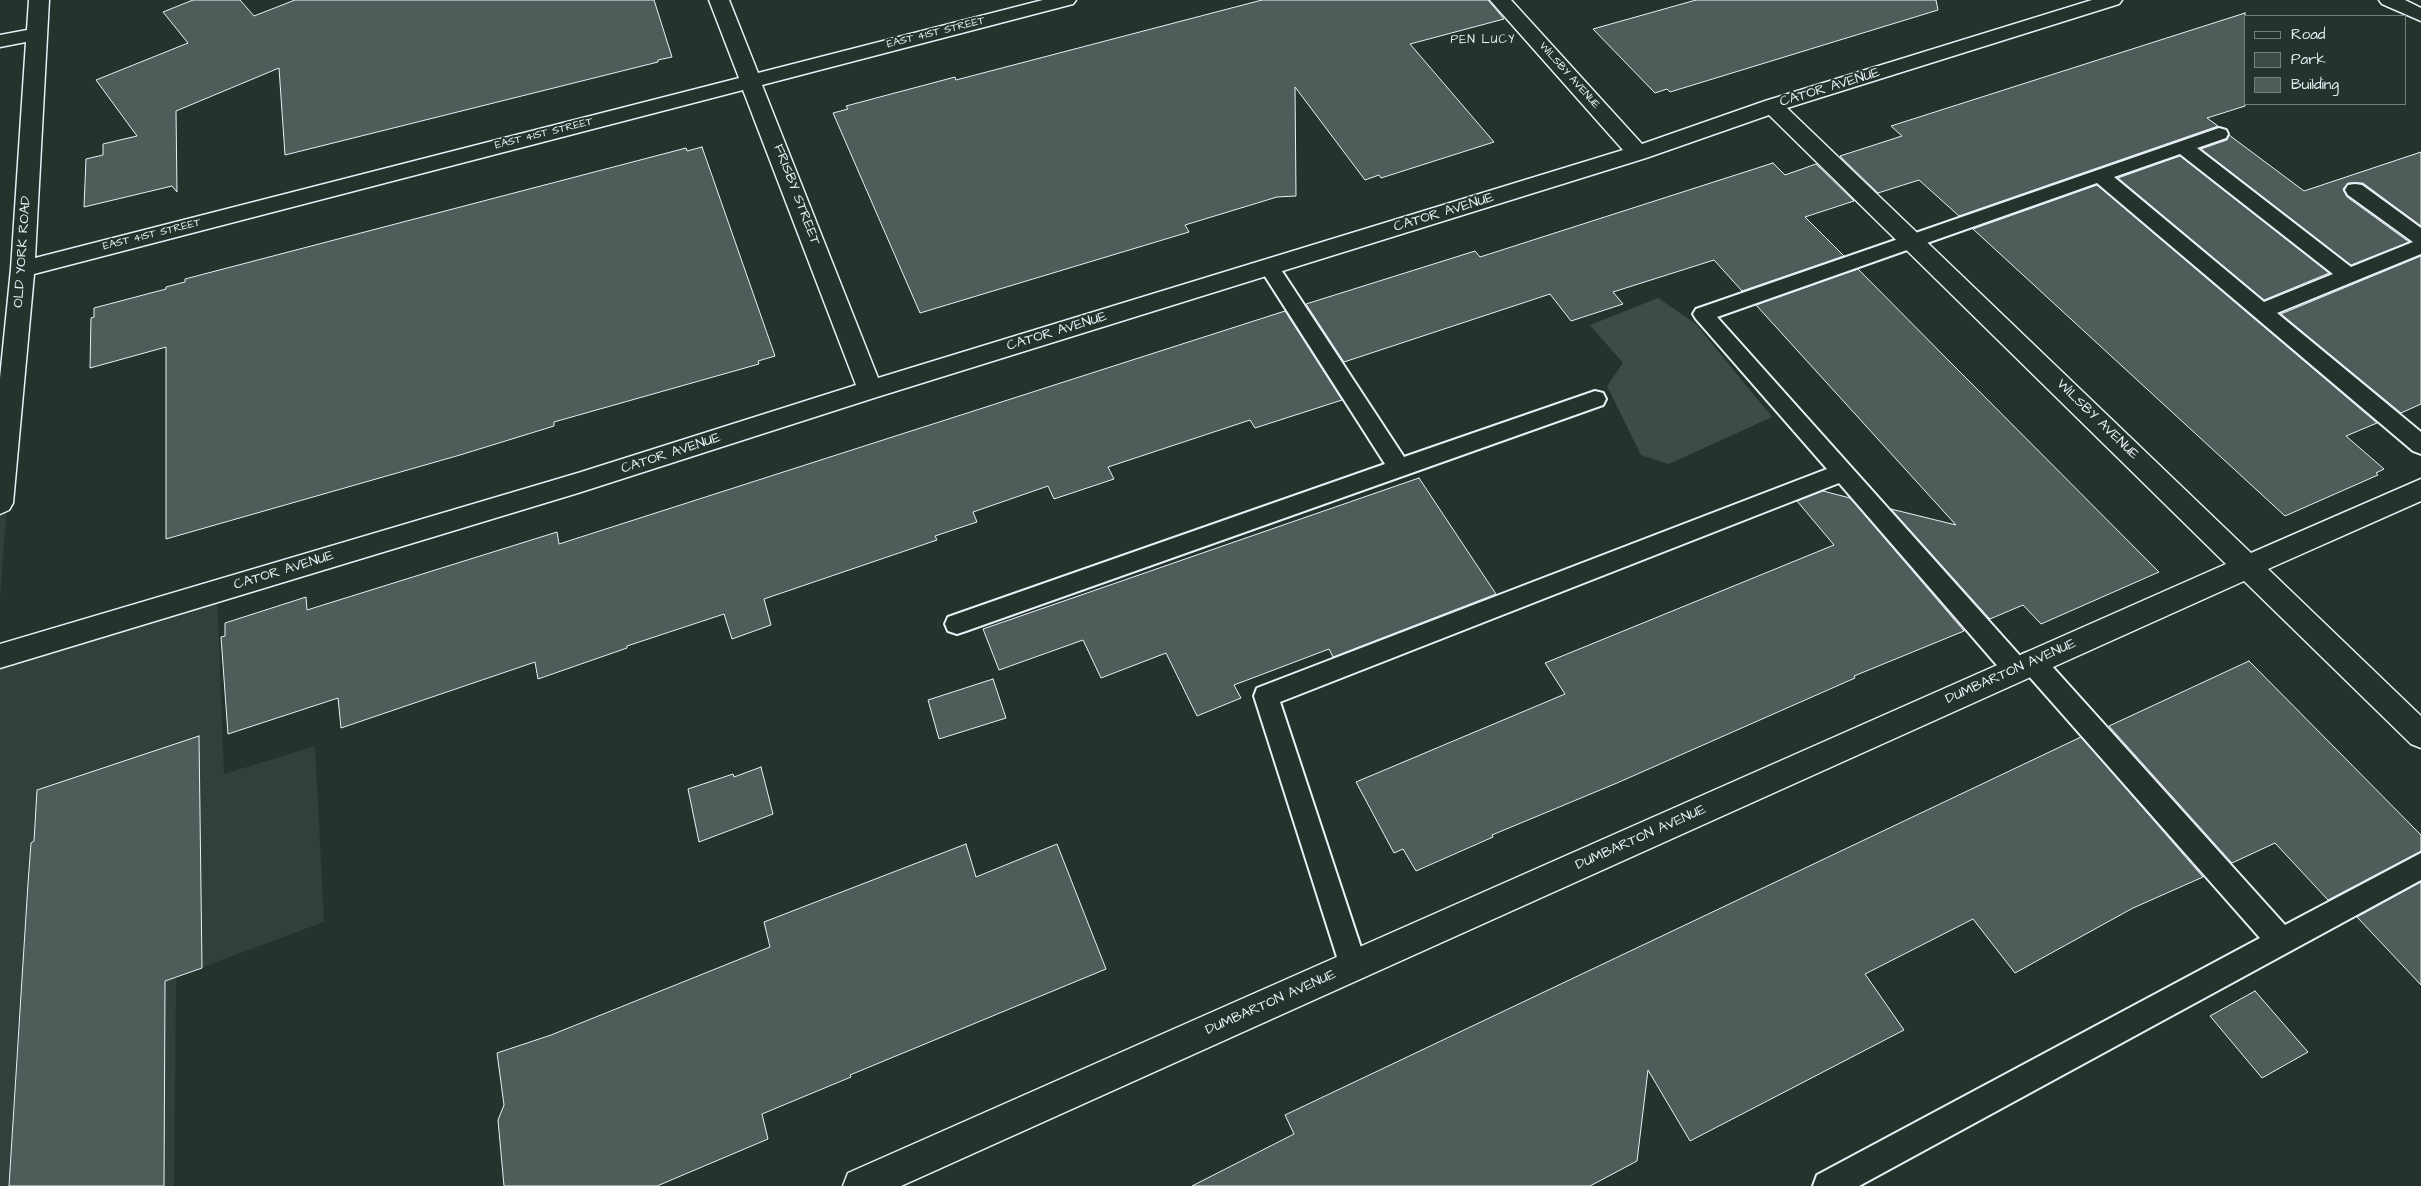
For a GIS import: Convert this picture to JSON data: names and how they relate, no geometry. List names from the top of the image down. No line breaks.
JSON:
{"streets":{"street":["EAST 41ST STREET","WILSBY AVENUE","CATOR AVENUE","FRISBY STREET","OLD YORK ROAD","DUMBARTON AVENUE"]},"crossings":[["EAST 41ST STREET","FRISBY STREET"],["EAST 41ST STREET","OLD YORK ROAD"],["WILSBY AVENUE","CATOR AVENUE"],["WILSBY AVENUE","DUMBARTON AVENUE"],["CATOR AVENUE","FRISBY STREET"]],"districts":["PEN LUCY"],"legend":["Road","Park","Building"]}
